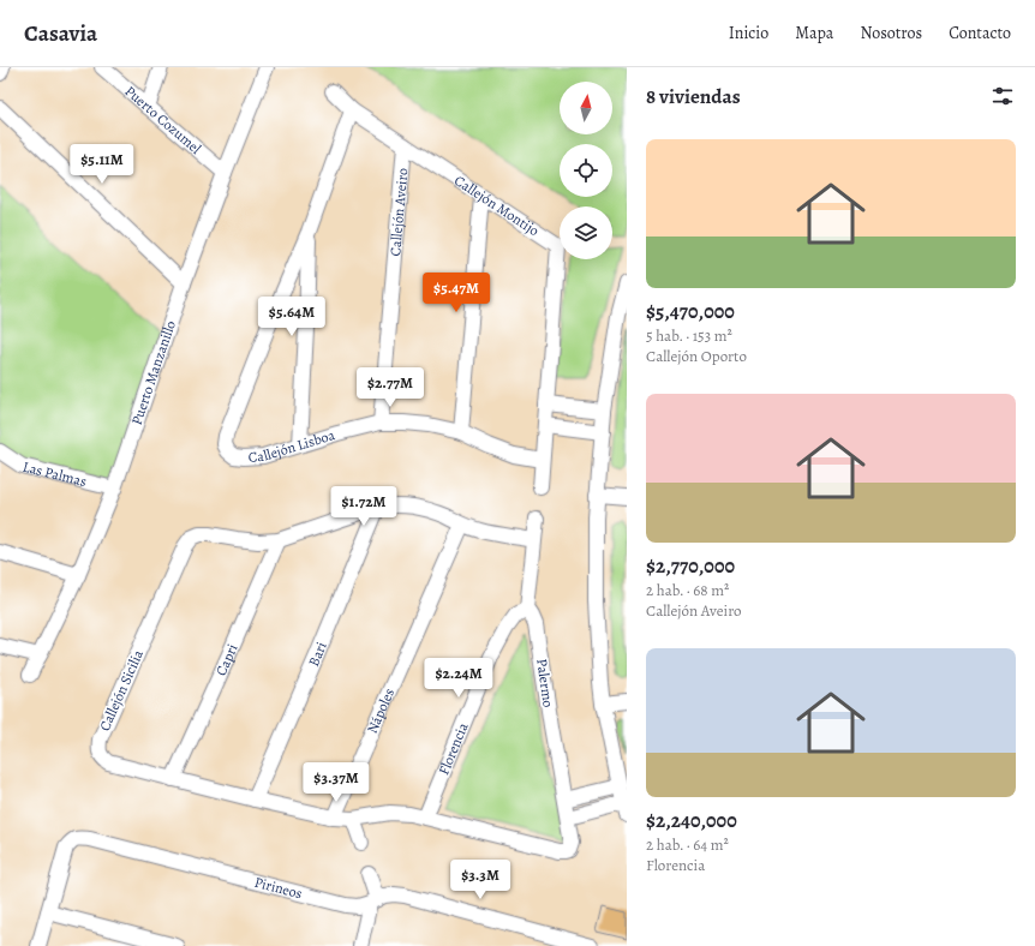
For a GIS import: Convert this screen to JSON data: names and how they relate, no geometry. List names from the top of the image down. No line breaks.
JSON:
{"streets":{"street":["Puerto Cozumel","Callejón Montijo","Callejón Aveiro","Puerto Manzanillo","Callejón Lisboa","Las Palmas","Bari","Capri","Palermo","Callejón Sicilia","Nápoles","Florencia","Pirineos"]},"crossings":[["Puerto Cozumel","Puerto Manzanillo"],["Callejón Montijo","Callejón Aveiro"],["Callejón Montijo","Callejón Lisboa"],["Callejón Aveiro","Callejón Lisboa"],["Puerto Manzanillo","Las Palmas"],["Bari","Callejón Sicilia"],["Capri","Callejón Sicilia"],["Palermo","Callejón Sicilia"],["Palermo","Florencia"],["Callejón Sicilia","Nápoles"],["Callejón Sicilia","Florencia"]],"north":"top","page":{"header":"Casavia","nav":["Inicio","Mapa","Nosotros","Contacto"],"heading":"8 viviendas","list":[{"name":"$5,470,000","note":"5 hab. · 153 m² · Callejón Oporto"},{"name":"$2,770,000","note":"2 hab. · 68 m² · Callejón Aveiro"},{"name":"$2,240,000","note":"2 hab. · 64 m² · Florencia"}],"price":["$5.11M","$5.47M","$5.64M","$2.77M","$1.72M","$2.24M","$3.37M","$3.3M"]}}
